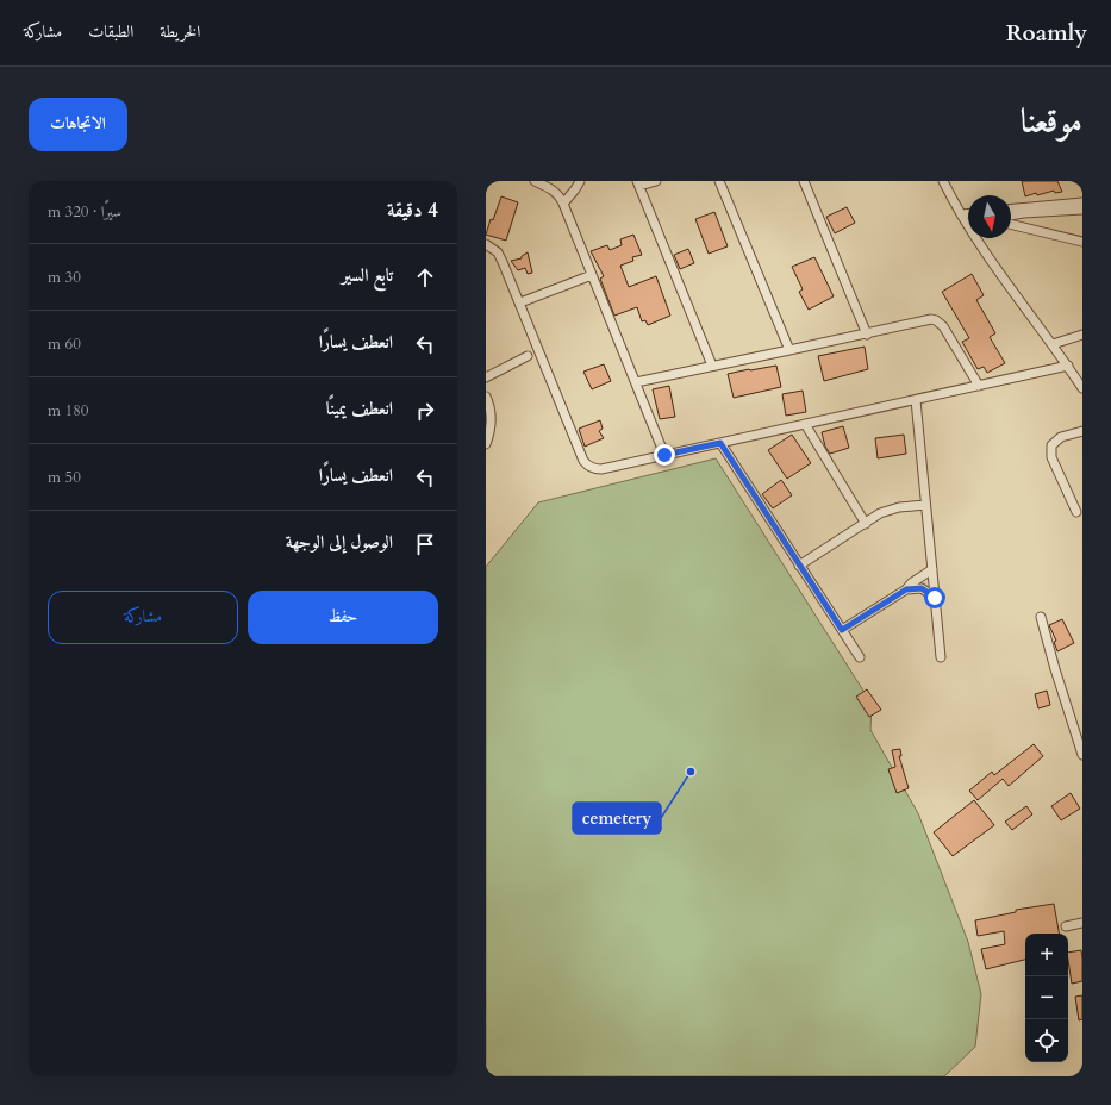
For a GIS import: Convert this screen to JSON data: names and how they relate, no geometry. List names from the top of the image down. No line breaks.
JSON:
{"places":["cemetery"],"north":"bottom","page":{"header":"Roamly","nav":["الخريطة","الطبقات","مشاركة"],"title":"موقعنا","buttons":["الاتجاهات",["حفظ","مشاركة"]],"heading":["4 دقيقة","سيرًا · 320 m"],"list":[["تابع السير","30 m"],["انعطف يسارًا","60 m"],["انعطف يمينًا","180 m"],["انعطف يسارًا","50 m"],"الوصول إلى الوجهة"],"map_buttons":["+","−"]}}
